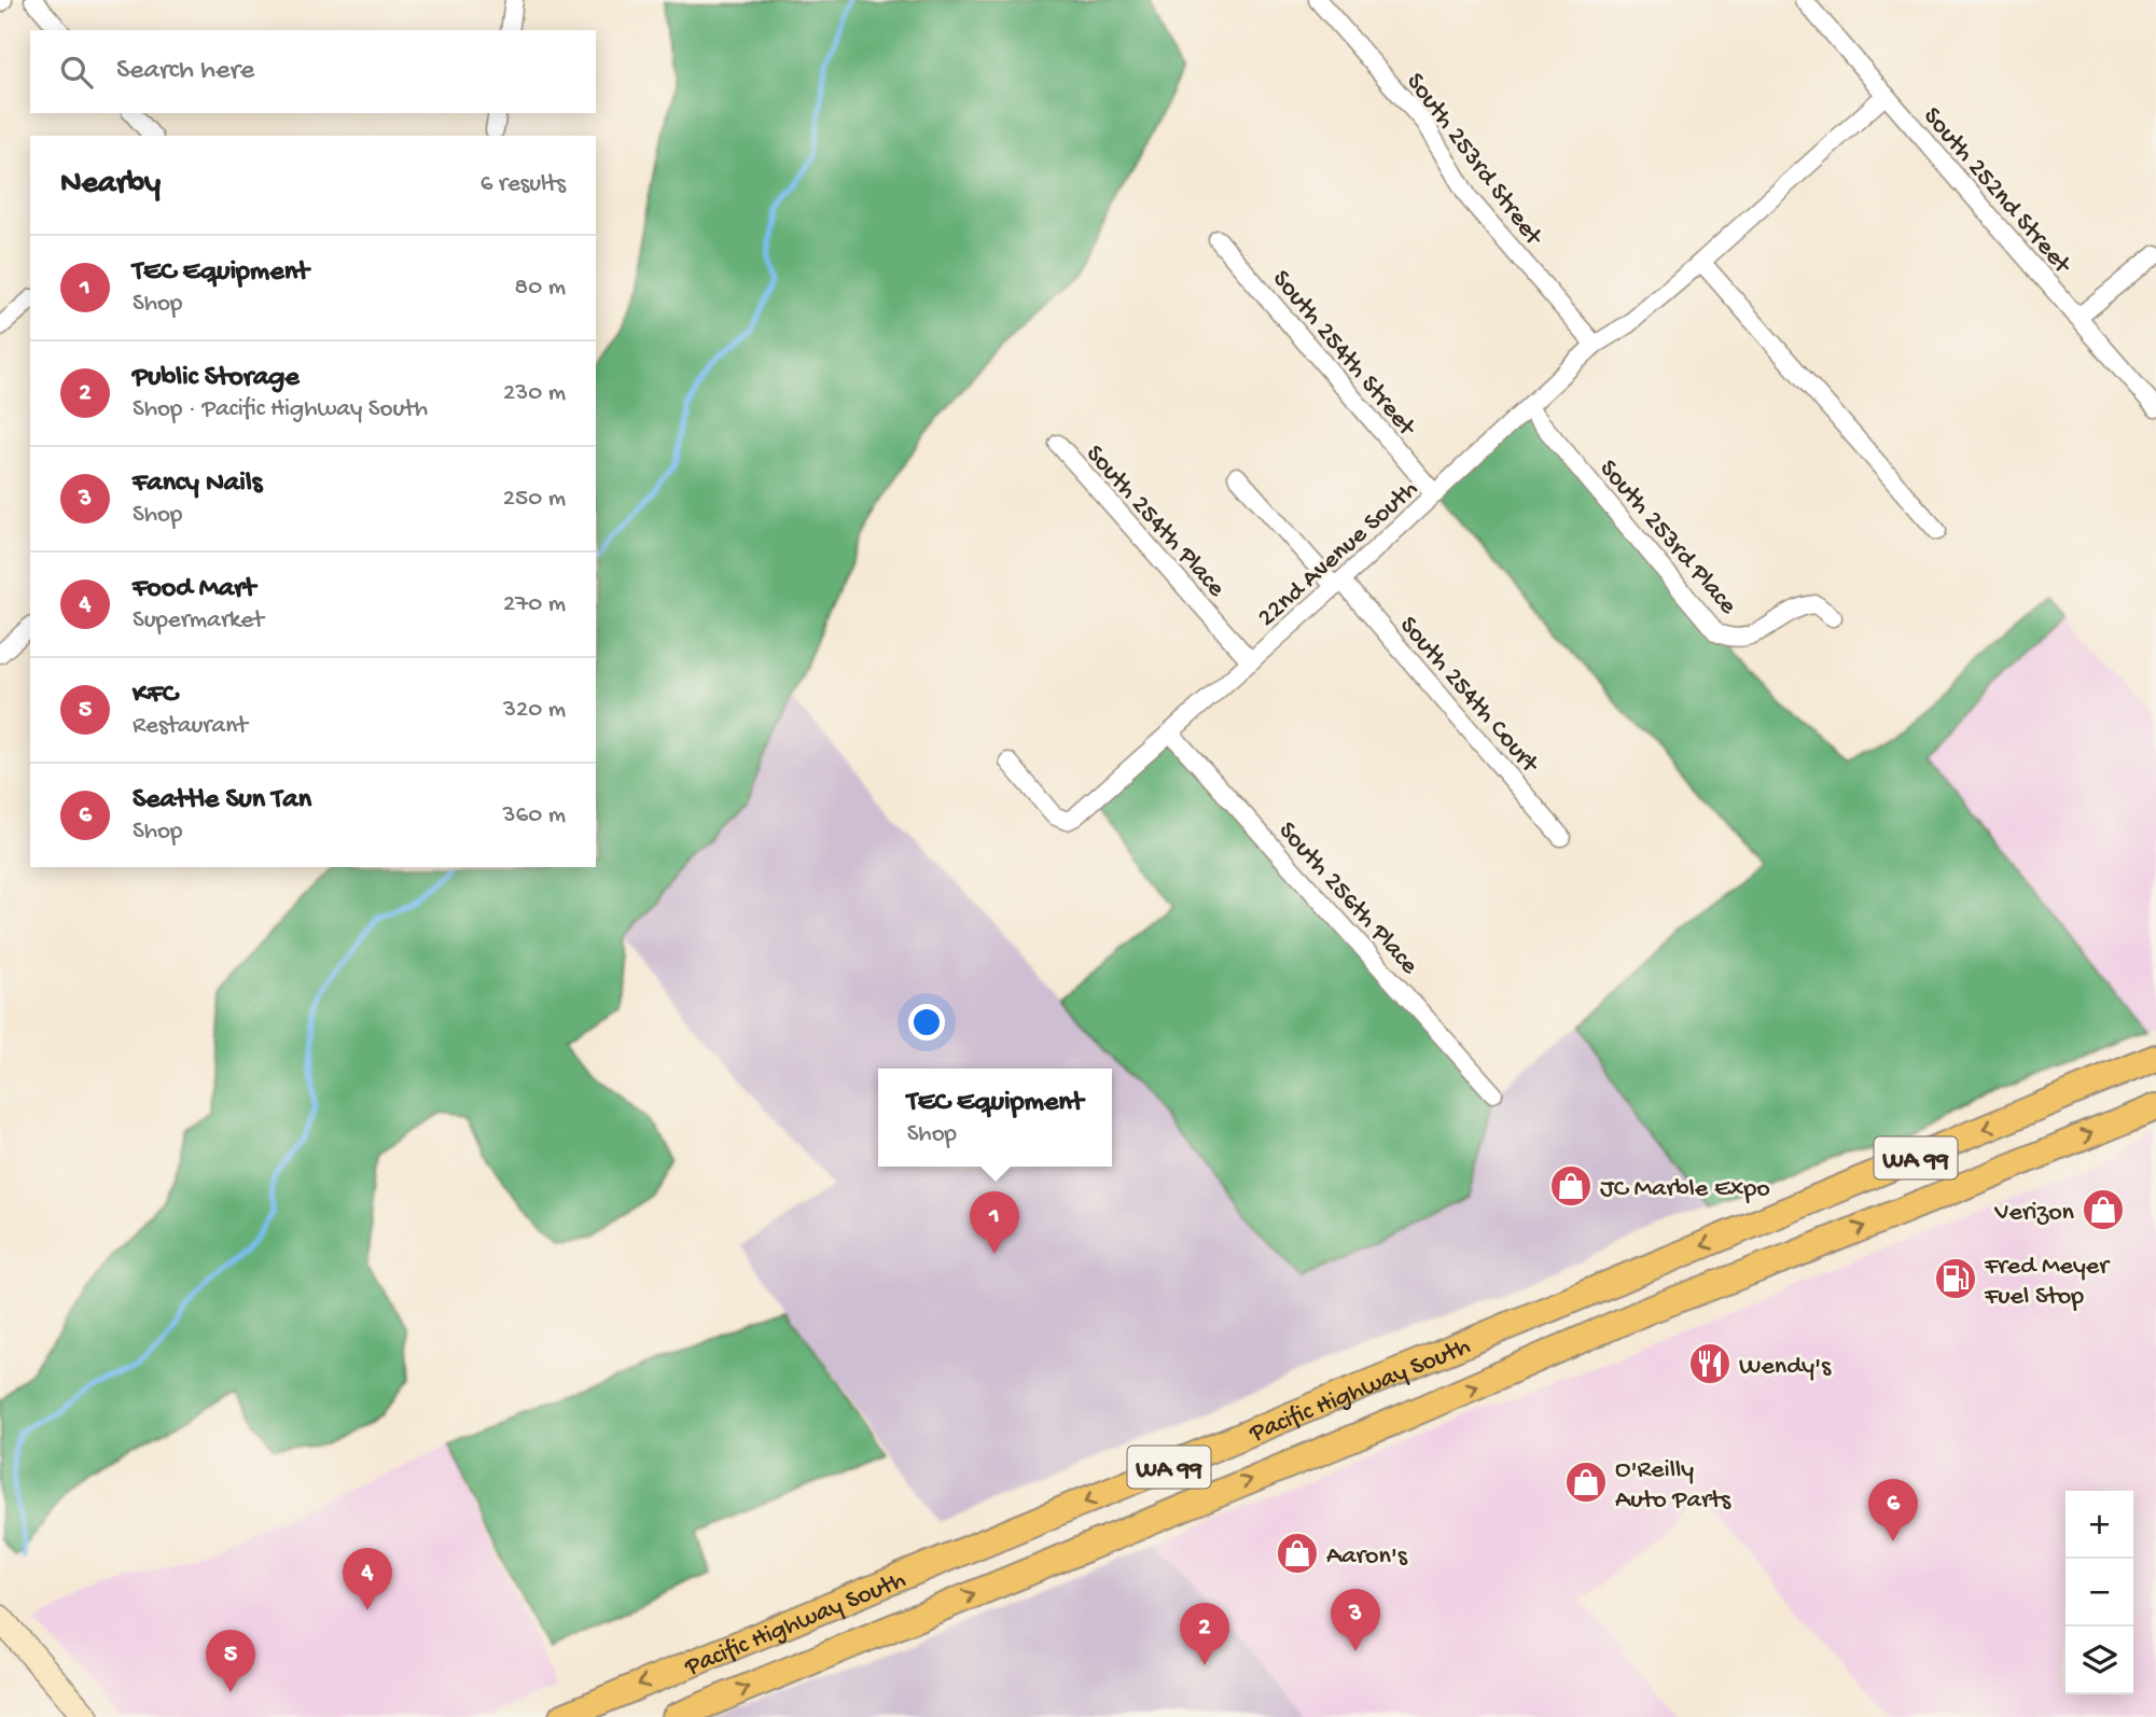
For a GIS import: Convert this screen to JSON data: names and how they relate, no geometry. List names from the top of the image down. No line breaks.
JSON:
{"streets":{"main road":["WA 99","Pacific Highway South"],"street":["South 253rd Street","South 252nd Street","South 254th Street","South 254th Place","South 253rd Place","22nd Avenue South","South 254th Court","South 256th Place"]},"crossings":[["South 253rd Street","22nd Avenue South"],["South 252nd Street","22nd Avenue South"],["South 254th Street","22nd Avenue South"],["South 254th Place","22nd Avenue South"],["South 253rd Place","22nd Avenue South"],["22nd Avenue South","South 254th Court"],["22nd Avenue South","South 256th Place"]],"places":{"shop":["JC Marble Expo","Verizon","O'Reilly Auto Parts","Aaron's"],"fuel station":["Fred Meyer Fuel Stop"],"restaurant":["Wendy's"]},"page":{"search":"Search here","heading":["Nearby","6 results"],"list":[{"mark":"1","name":"TEC Equipment","note":"Shop","value":"80 m"},{"mark":"2","name":"Public Storage","note":"Shop · Pacific Highway South","value":"230 m"},{"mark":"3","name":"Fancy Nails","note":"Shop","value":"250 m"},{"mark":"4","name":"Food Mart","note":"Supermarket","value":"270 m"},{"mark":"5","name":"KFC","note":"Restaurant","value":"320 m"},{"mark":"6","name":"Seattle Sun Tan","note":"Shop","value":"360 m"}],"popup":["TEC Equipment","Shop"],"pins":["1","6","4","3","2","5"],"map_buttons":["+","−"]}}
